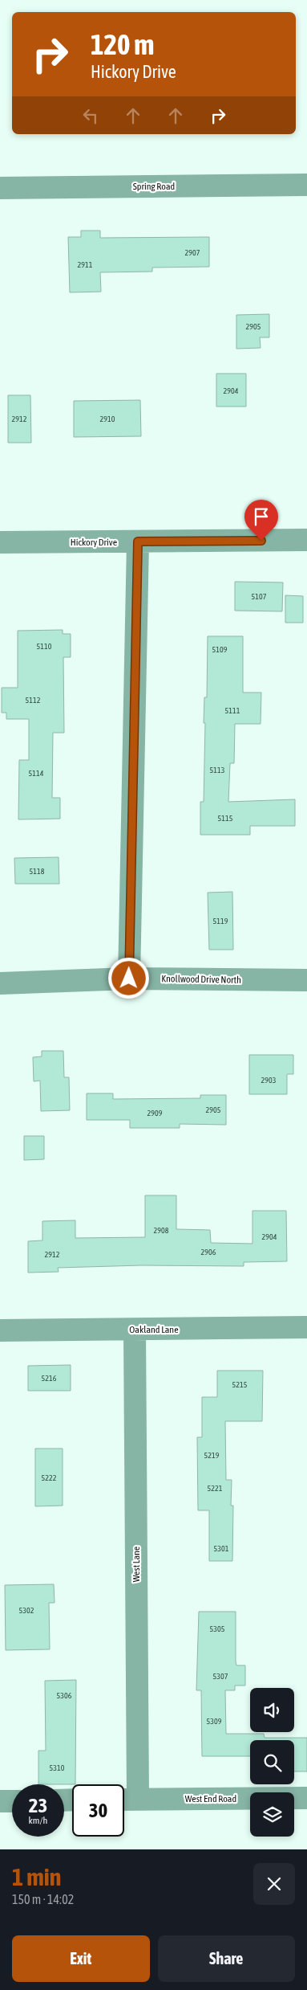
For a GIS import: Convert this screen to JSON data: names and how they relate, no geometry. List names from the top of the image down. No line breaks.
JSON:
{"streets":{"street":["Spring Road","Hickory Drive","Knollwood Drive North","Oakland Lane","West Lane","West End Road"]},"crossings":[["Oakland Lane","West Lane"],["West Lane","West End Road"]],"house_numbers":["2907","2911","2905","2904","2912","2910","5107","5110","5109","5112","5111","5113","5114","5115","5118","5119","2903","2905","2909","2908","2904","2906","2912","5216","5215","5219","5222","5221","5301","5302","5305","5307","5306","5309","5310"],"page":{"turn":["120 m","Hickory Drive"],"speed":"23 km/h","limit":"30","heading":["1 min","150 m · 14:02"],"buttons":["Exit","Share"]}}
